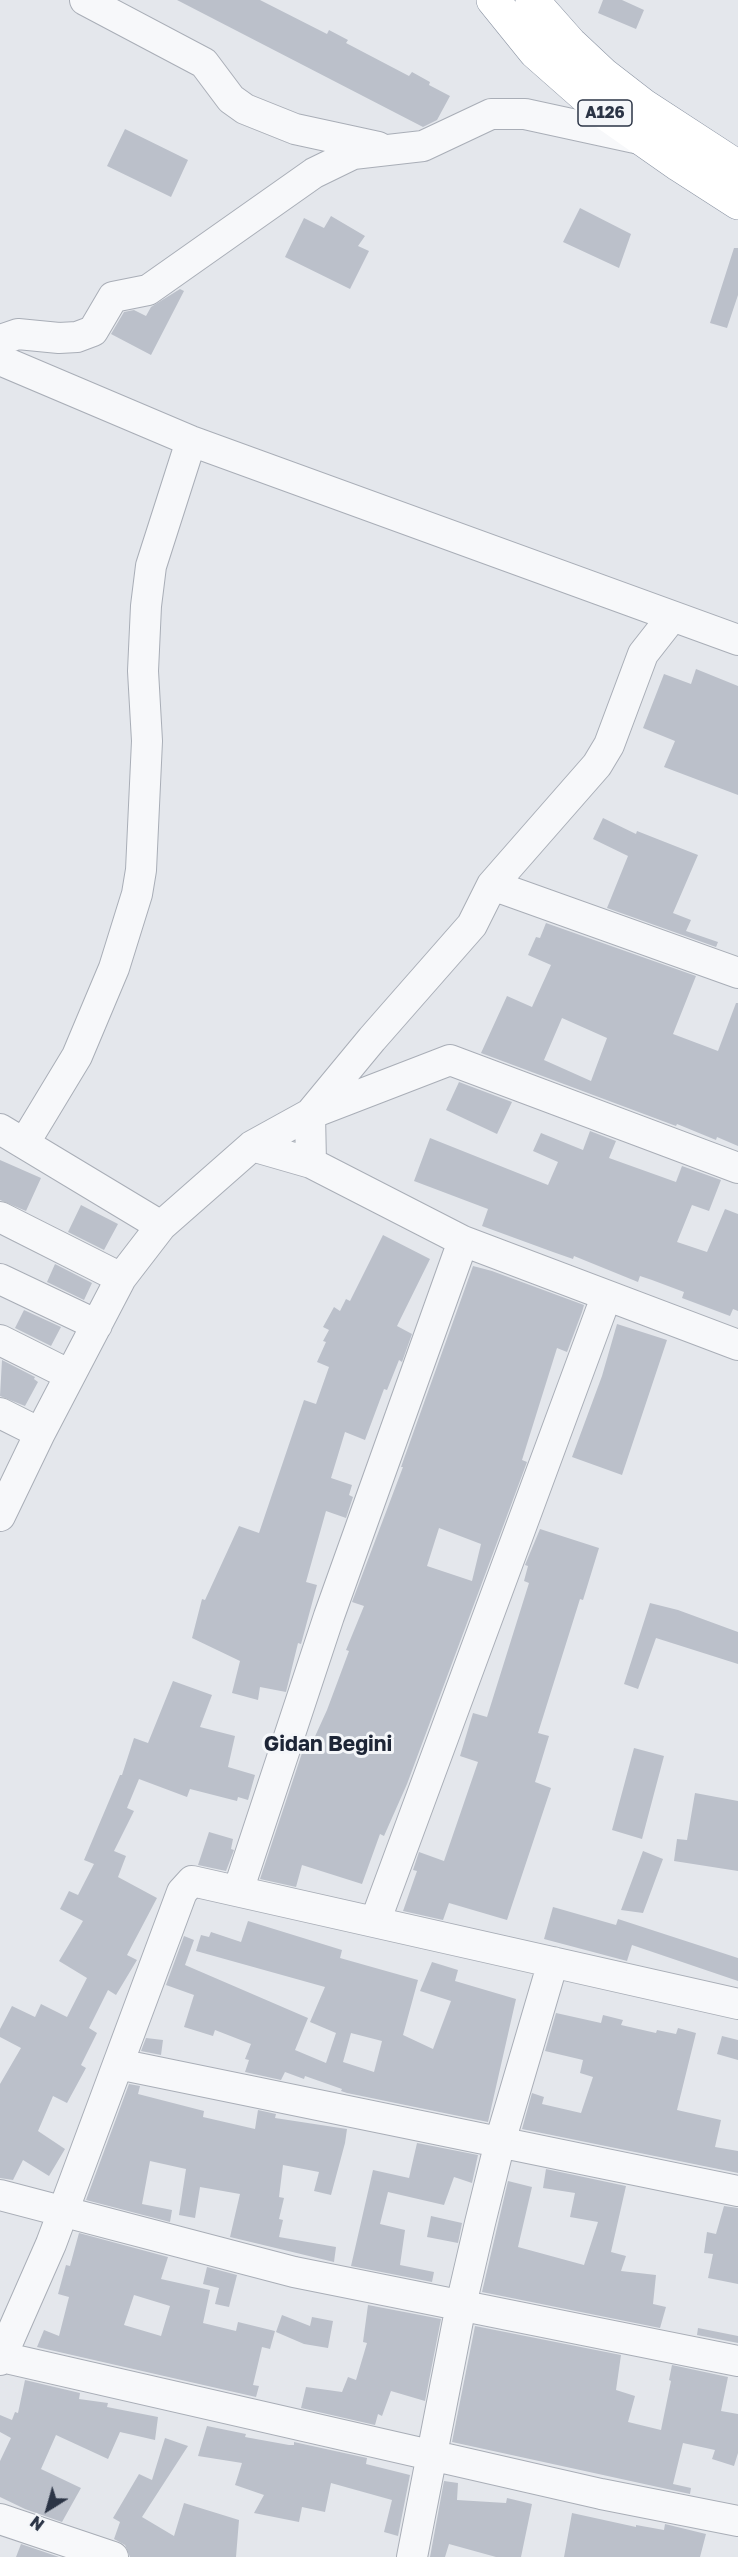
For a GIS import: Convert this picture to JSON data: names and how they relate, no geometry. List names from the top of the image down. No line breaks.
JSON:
{"streets":{"highway":["A126"]},"districts":["Gidan Begini"],"north":"bottom left"}
